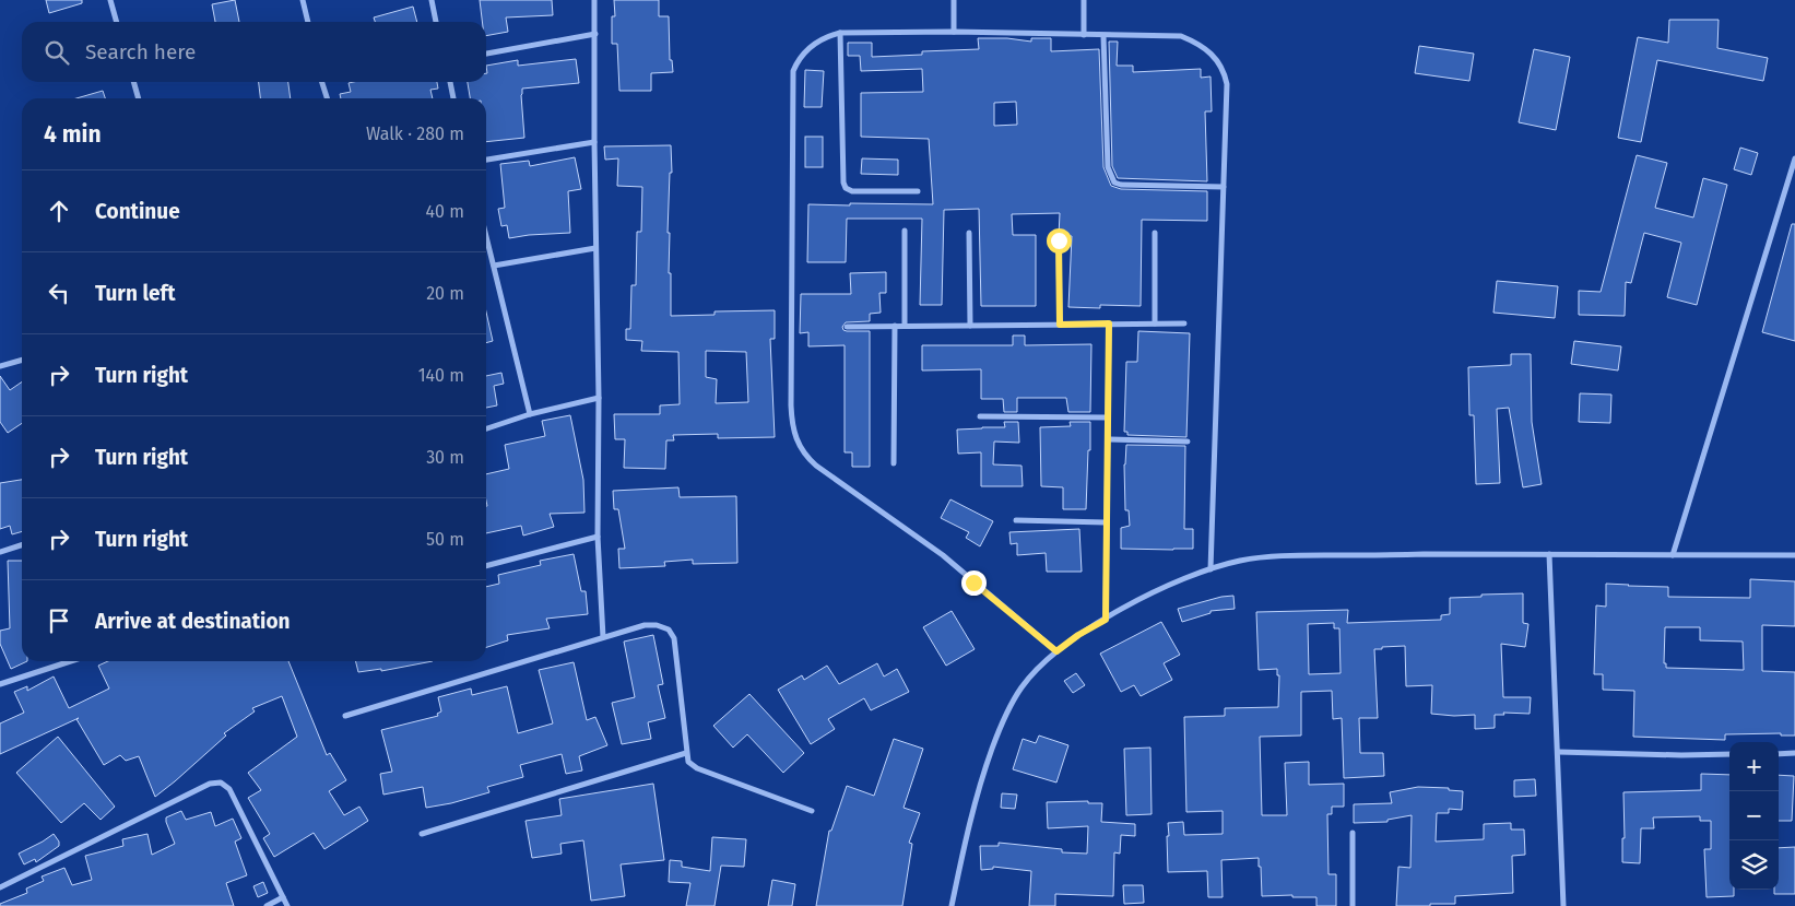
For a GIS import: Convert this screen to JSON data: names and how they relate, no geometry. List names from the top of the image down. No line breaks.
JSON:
{"page":{"search":"Search here","heading":["4 min","Walk · 280 m"],"list":[["Continue","40 m"],["Turn left","20 m"],["Turn right","140 m"],["Turn right","30 m"],["Turn right","50 m"],"Arrive at destination"],"map_buttons":["+","−"]}}
